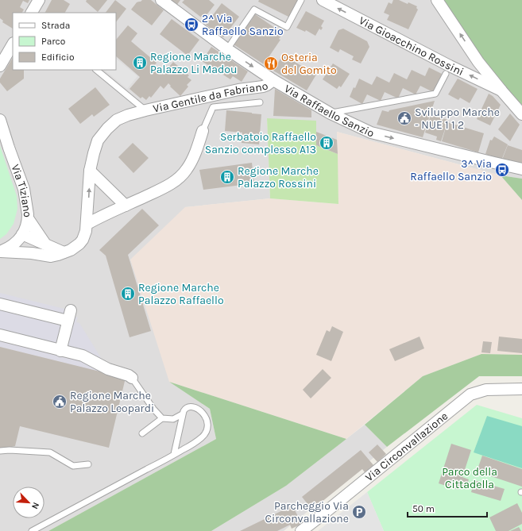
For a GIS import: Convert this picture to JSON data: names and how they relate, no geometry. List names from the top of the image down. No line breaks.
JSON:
{"streets":{"street":["Via Gioacchino Rossini","Via Gentile da Fabriano","Via Raffaello Sanzio","Via Tiziano","Via Circonvallazione"]},"crossings":[["Via Gentile da Fabriano","Via Raffaello Sanzio"],["Via Gentile da Fabriano","Via Tiziano"]],"one_way":["Via Gioacchino Rossini","Via Raffaello Sanzio"],"parks":["Parco della Cittadella"],"places":{"bus stop":["2^ Via Raffaello Sanzio","3^ Via Raffaello Sanzio"],"building":["Regione Marche Palazzo Li Madou","Serbatoio Raffaello Sanzio complesso A13","Regione Marche Palazzo Rossini","Regione Marche Palazzo Raffaello"],"restaurant":["Osteria del Gomito"],"public building":["Sviluppo Marche - NUE 1 1 2","Regione Marche Palazzo Leopardi"],"parking":["Parcheggio Via Circonvallazione"]},"legend":["Strada","Parco","Edificio"],"scale_bar":"50 m","north":"bottom right"}
